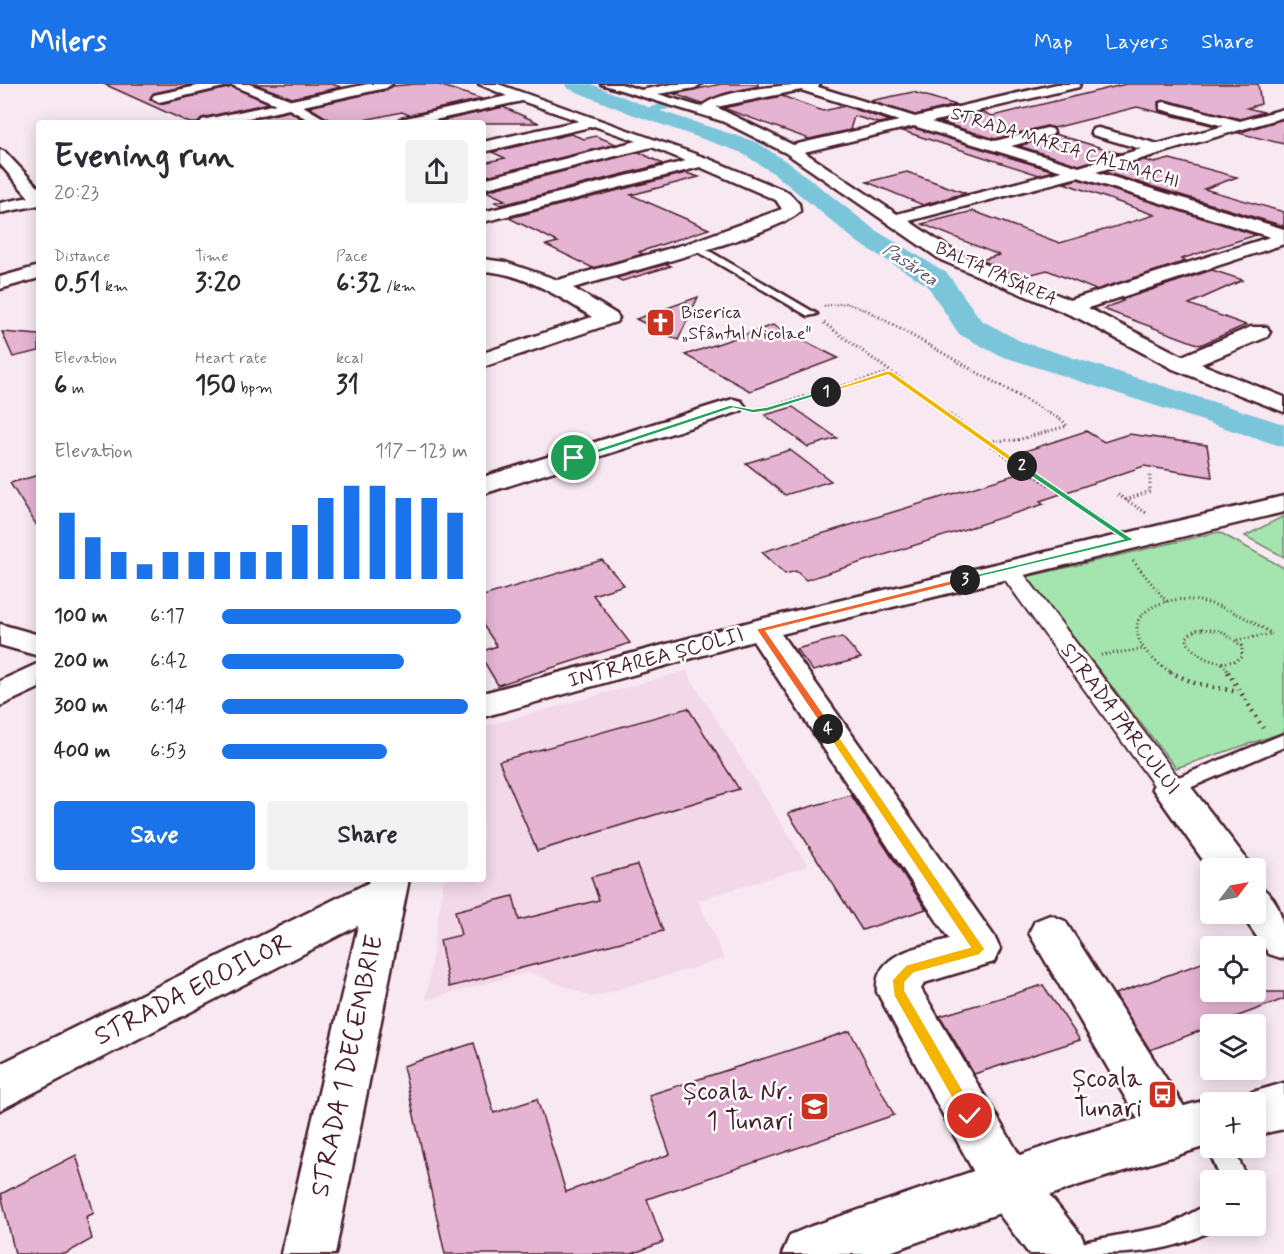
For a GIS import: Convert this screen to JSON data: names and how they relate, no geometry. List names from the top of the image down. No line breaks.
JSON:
{"streets":{"street":["STRADA MARIA CALIMACHI","BALTA PASĂREA","INTRAREA ȘCOLII","STRADA PARCULUI","STRADA EROILOR","STRADA 1 DECEMBRIE"]},"crossings":[["INTRAREA ȘCOLII","STRADA PARCULUI"],["STRADA EROILOR","STRADA 1 DECEMBRIE"]],"water":["Pasărea"],"places":{"church":["Biserica „Sfântul Nicolae\""],"bus stop":["Școala Tunari"],"school or university":["Școala Nr. 1 Tunari"]},"north":"top right","page":{"header":"Milers","nav":["Map","Layers","Share"],"heading":["Evening run","20:23"],"stats":[["Distance","0.51 km"],["Time","3:20"],["Pace","6:32 /km"],["Elevation","6 m"],["Heart rate","150 bpm"],["kcal","31"]],"pins":["1","2","3","4"],"chart":["Elevation","117–123 m"],"list":[{"name":"100 m","note":"6:17"},{"name":"200 m","note":"6:42"},{"name":"300 m","note":"6:14"},{"name":"400 m","note":"6:53"}],"buttons":["Save","Share"],"map_buttons":["+","−"]}}
